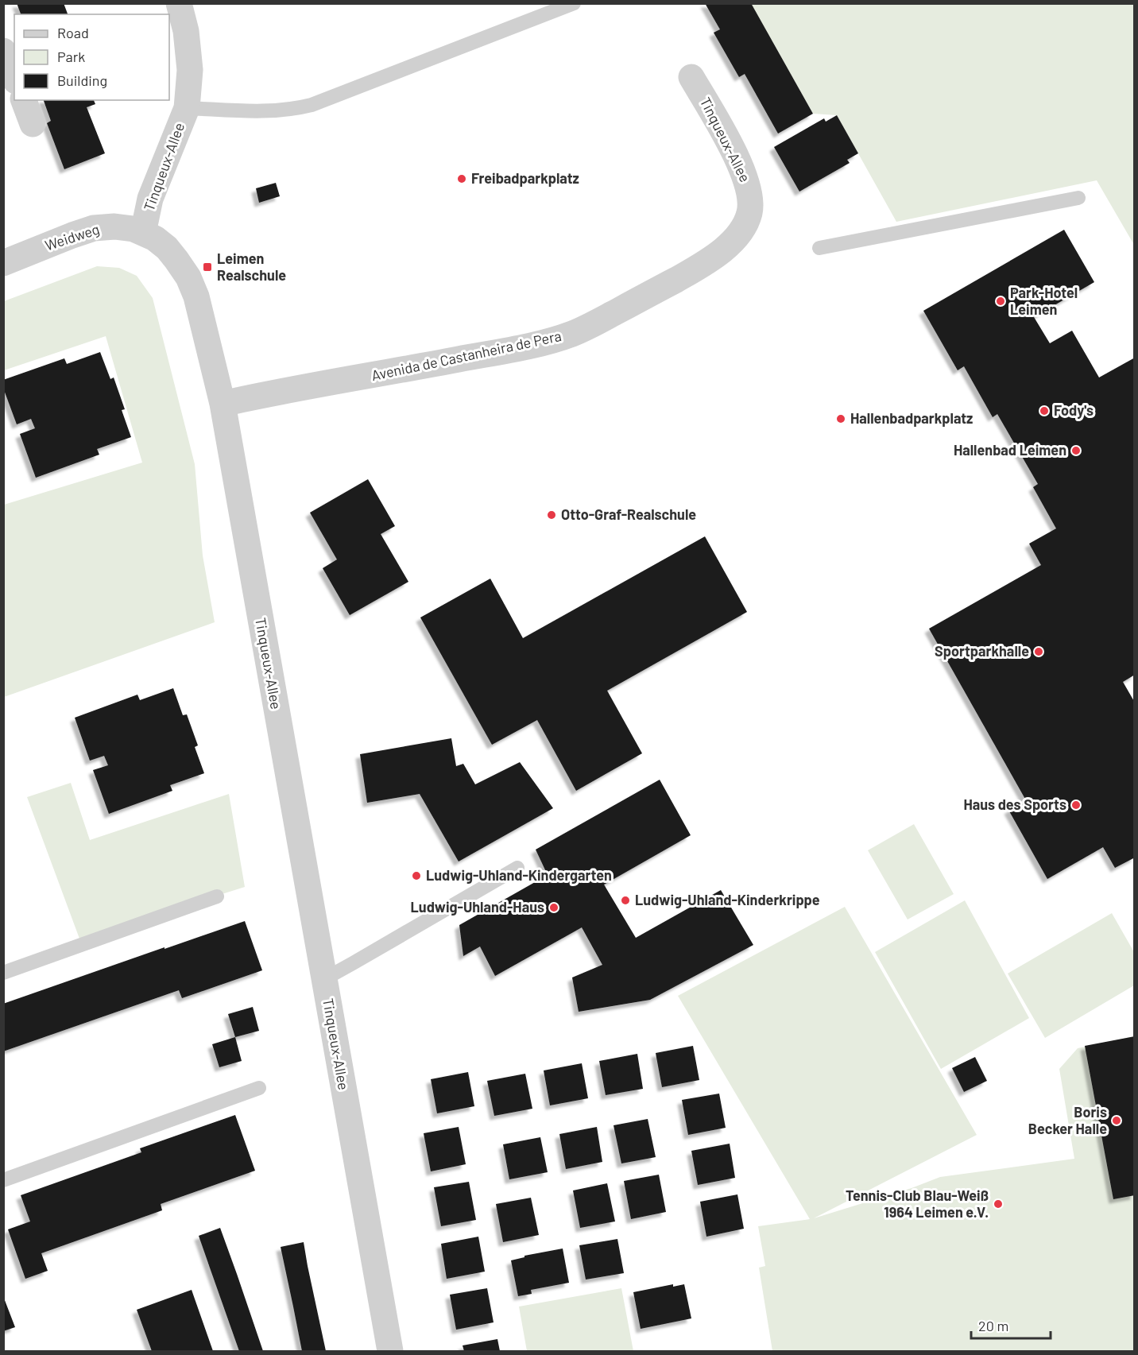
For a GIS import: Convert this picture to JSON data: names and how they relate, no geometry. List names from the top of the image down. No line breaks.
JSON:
{"streets":{"street":["Tinqueux-Allee","Weidweg","Avenida de Castanheira de Pera"]},"crossings":[["Tinqueux-Allee","Weidweg"],["Tinqueux-Allee","Avenida de Castanheira de Pera"]],"places":{"other":["Freibadparkplatz","Park-Hotel Leimen","Fody's","Hallenbadparkplatz","Hallenbad Leimen","Otto-Graf-Realschule","Sportparkhalle","Haus des Sports","Ludwig-Uhland-Kindergarten","Ludwig-Uhland-Kinderkrippe","Ludwig-Uhland-Haus","Boris Becker Halle","Tennis-Club Blau-Weiß 1964 Leimen e.V."],"transit":["Leimen Realschule"]},"legend":["Road","Park","Building"],"scale_bar":"20 m"}
